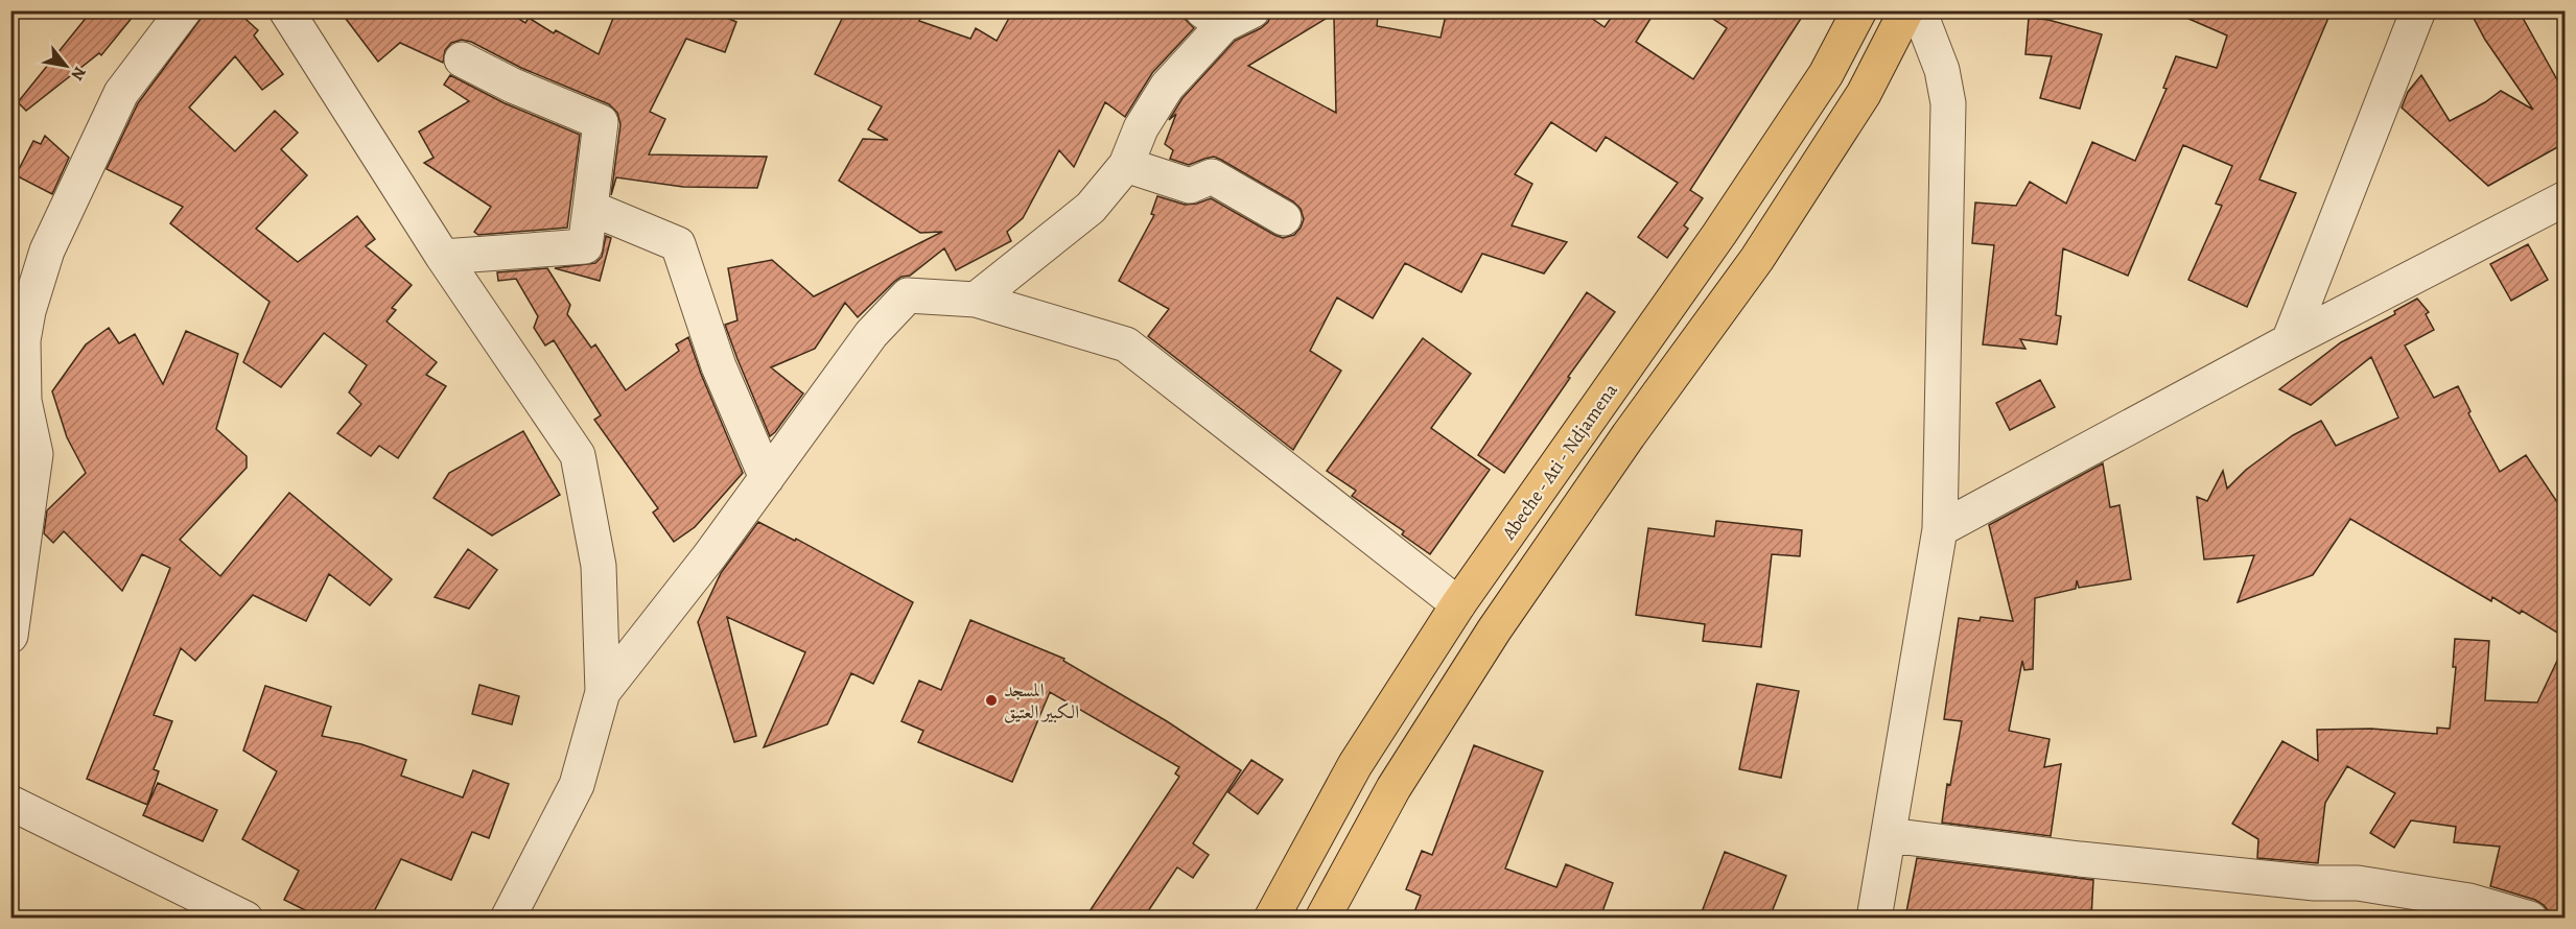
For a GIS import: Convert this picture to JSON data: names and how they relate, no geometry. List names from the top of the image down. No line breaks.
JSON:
{"streets":{"highway":["Abeche - Ati - Ndjamena"]},"places":["المسجد الكبير العتيق"],"north":"bottom right"}
